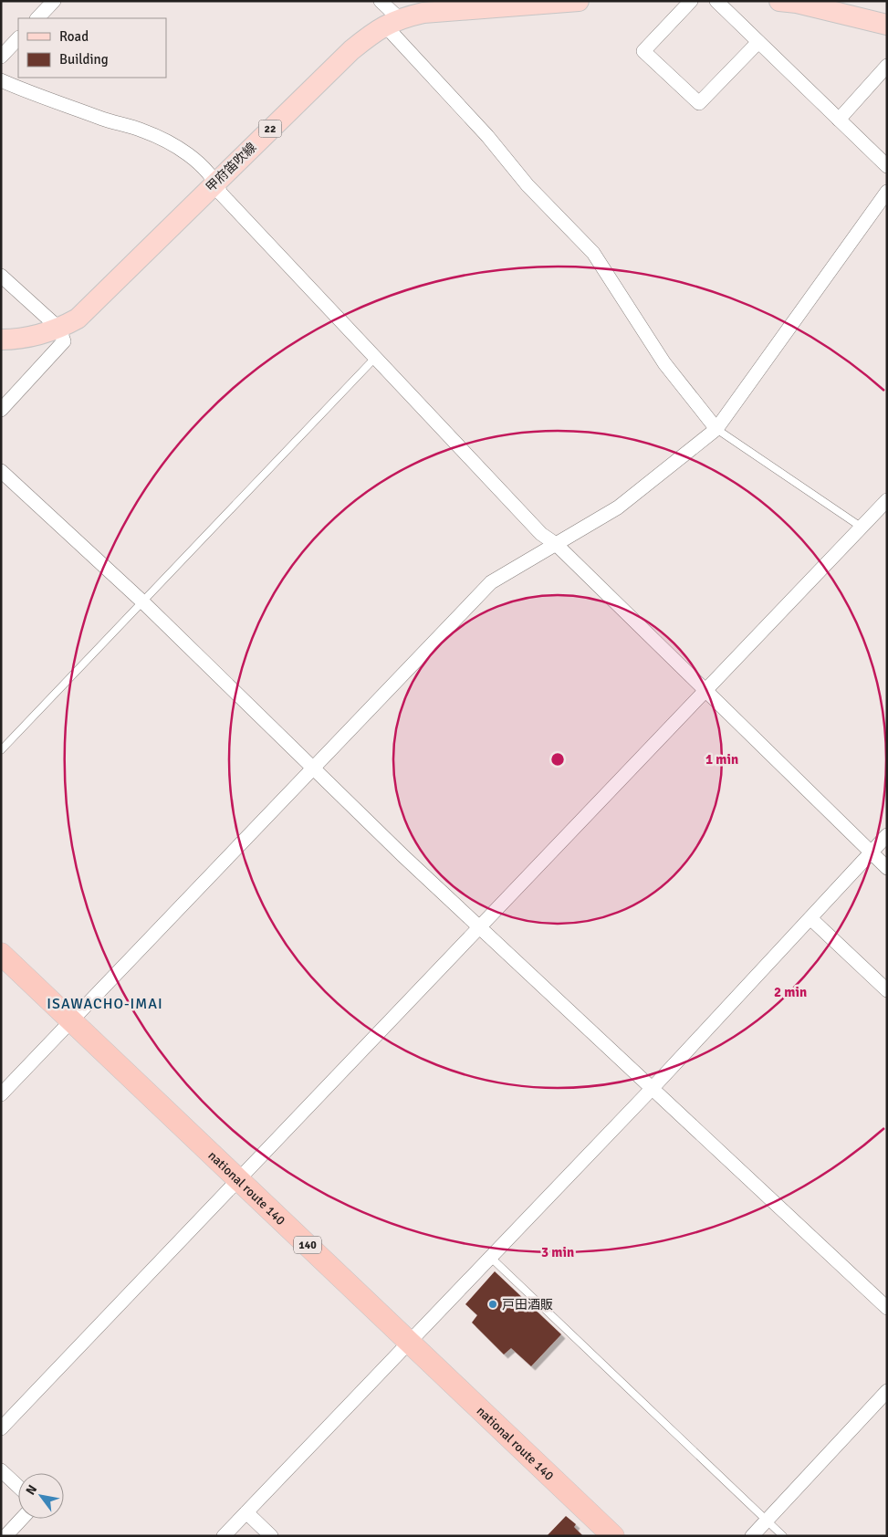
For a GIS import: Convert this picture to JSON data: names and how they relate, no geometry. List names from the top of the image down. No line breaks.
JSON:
{"streets":{"highway":["national route 140","140"],"main road":["22","甲府笛吹線"]},"districts":["ISAWACHO-IMAI"],"places":["戸田酒販"],"legend":["Road","Building"],"north":"top left","rings":["1 min","2 min","3 min"]}
